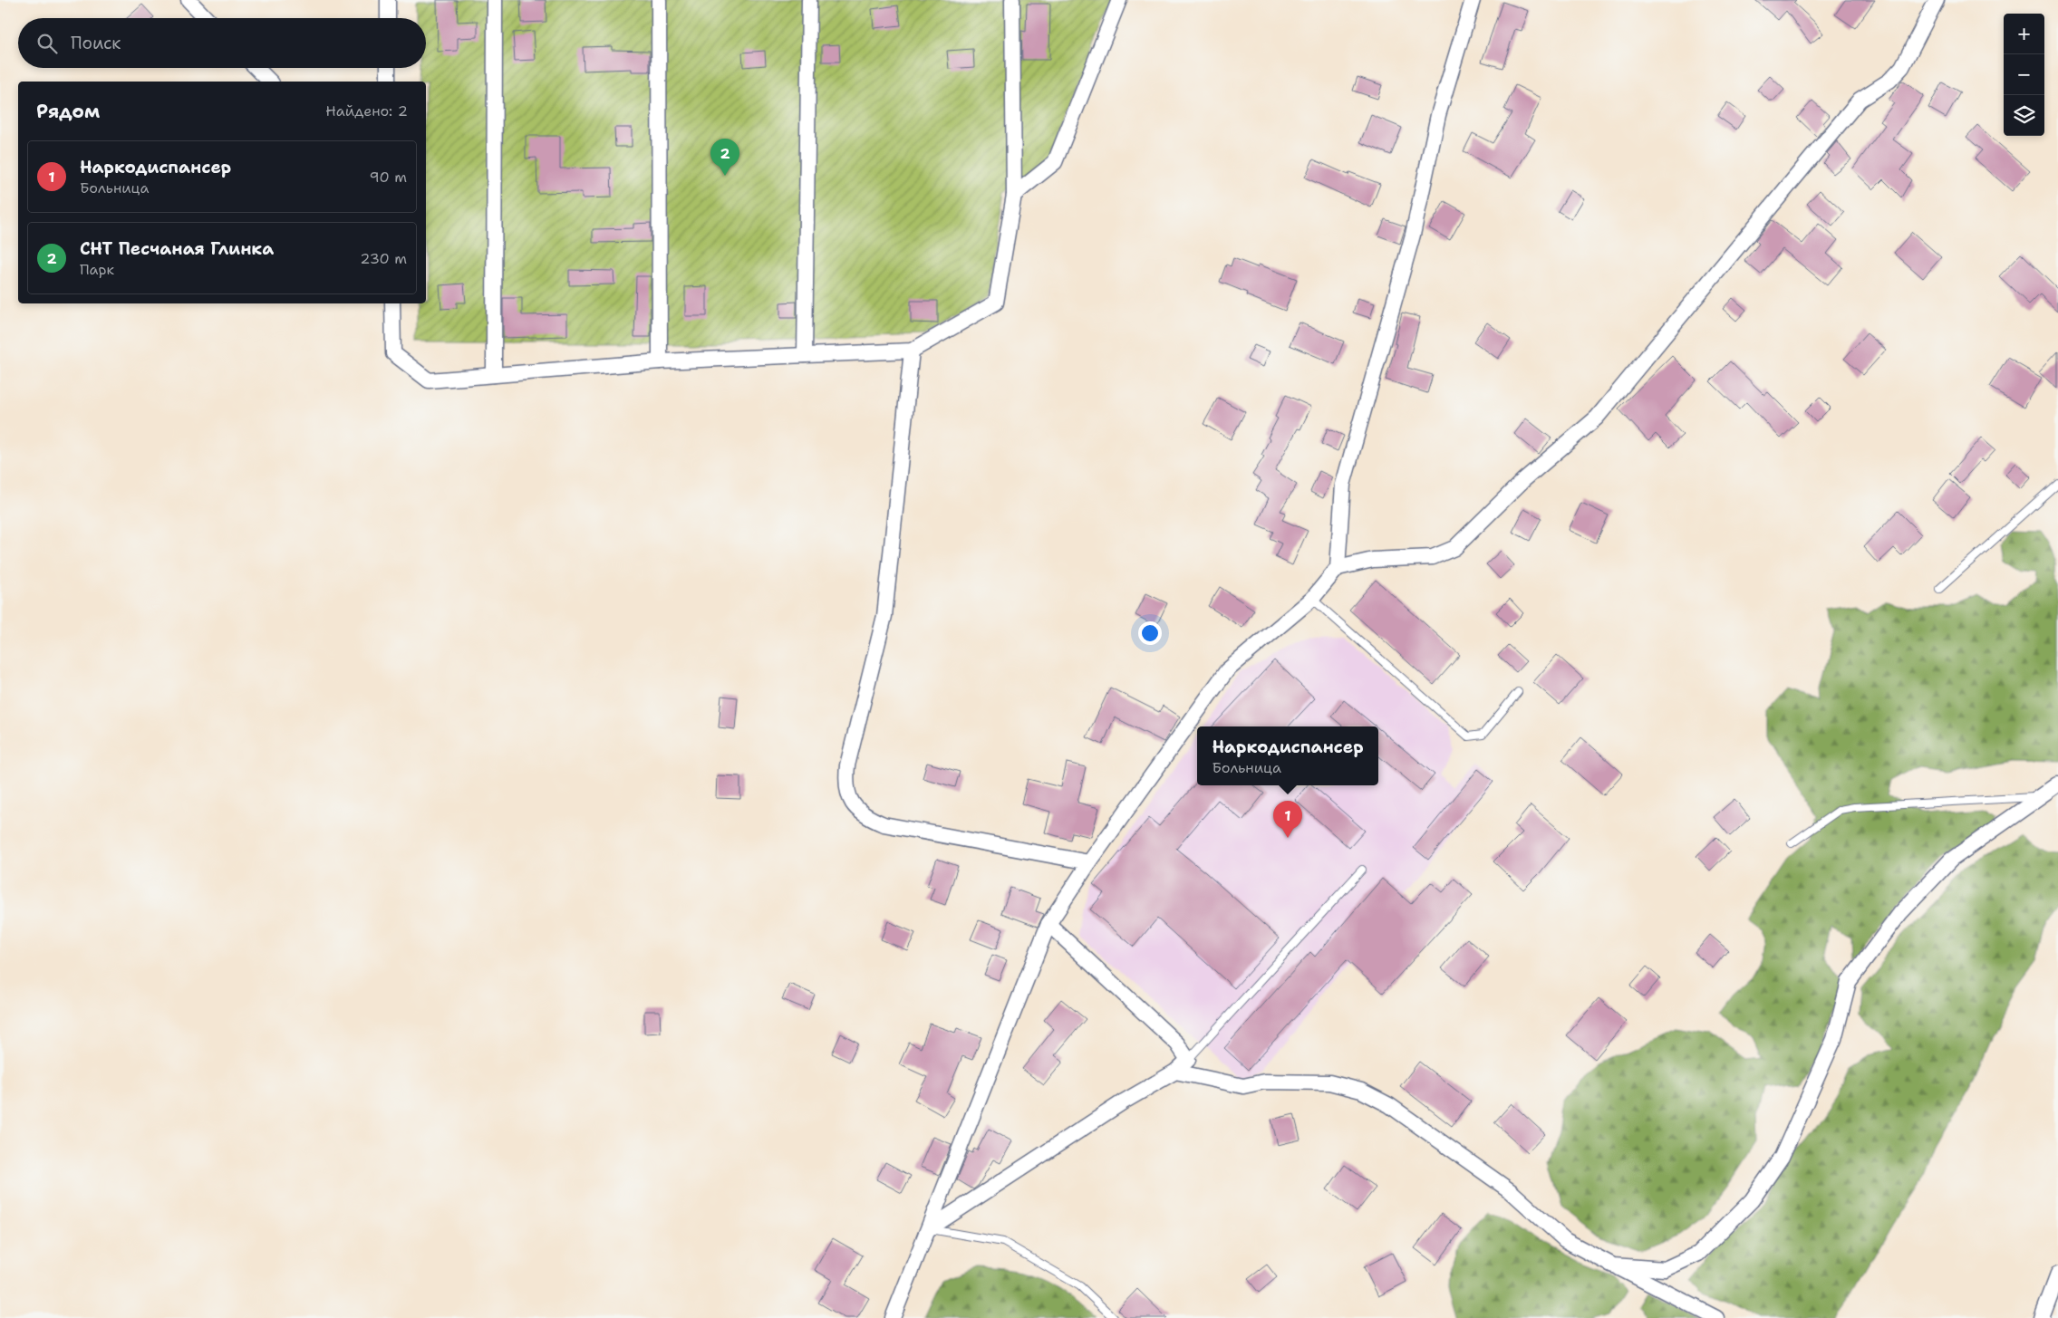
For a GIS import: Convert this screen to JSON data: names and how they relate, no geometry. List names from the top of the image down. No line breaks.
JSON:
{"page":{"map_buttons":["+","−"],"search":"Поиск","heading":["Рядом","Найдено: 2"],"pins":["2","1"],"list":[{"mark":"1","name":"Наркодиспансер","note":"Больница","value":"90 m"},{"mark":"2","name":"СНТ Песчаная Глинка","note":"Парк","value":"230 m"}],"popup":["Наркодиспансер","Больница"]}}
